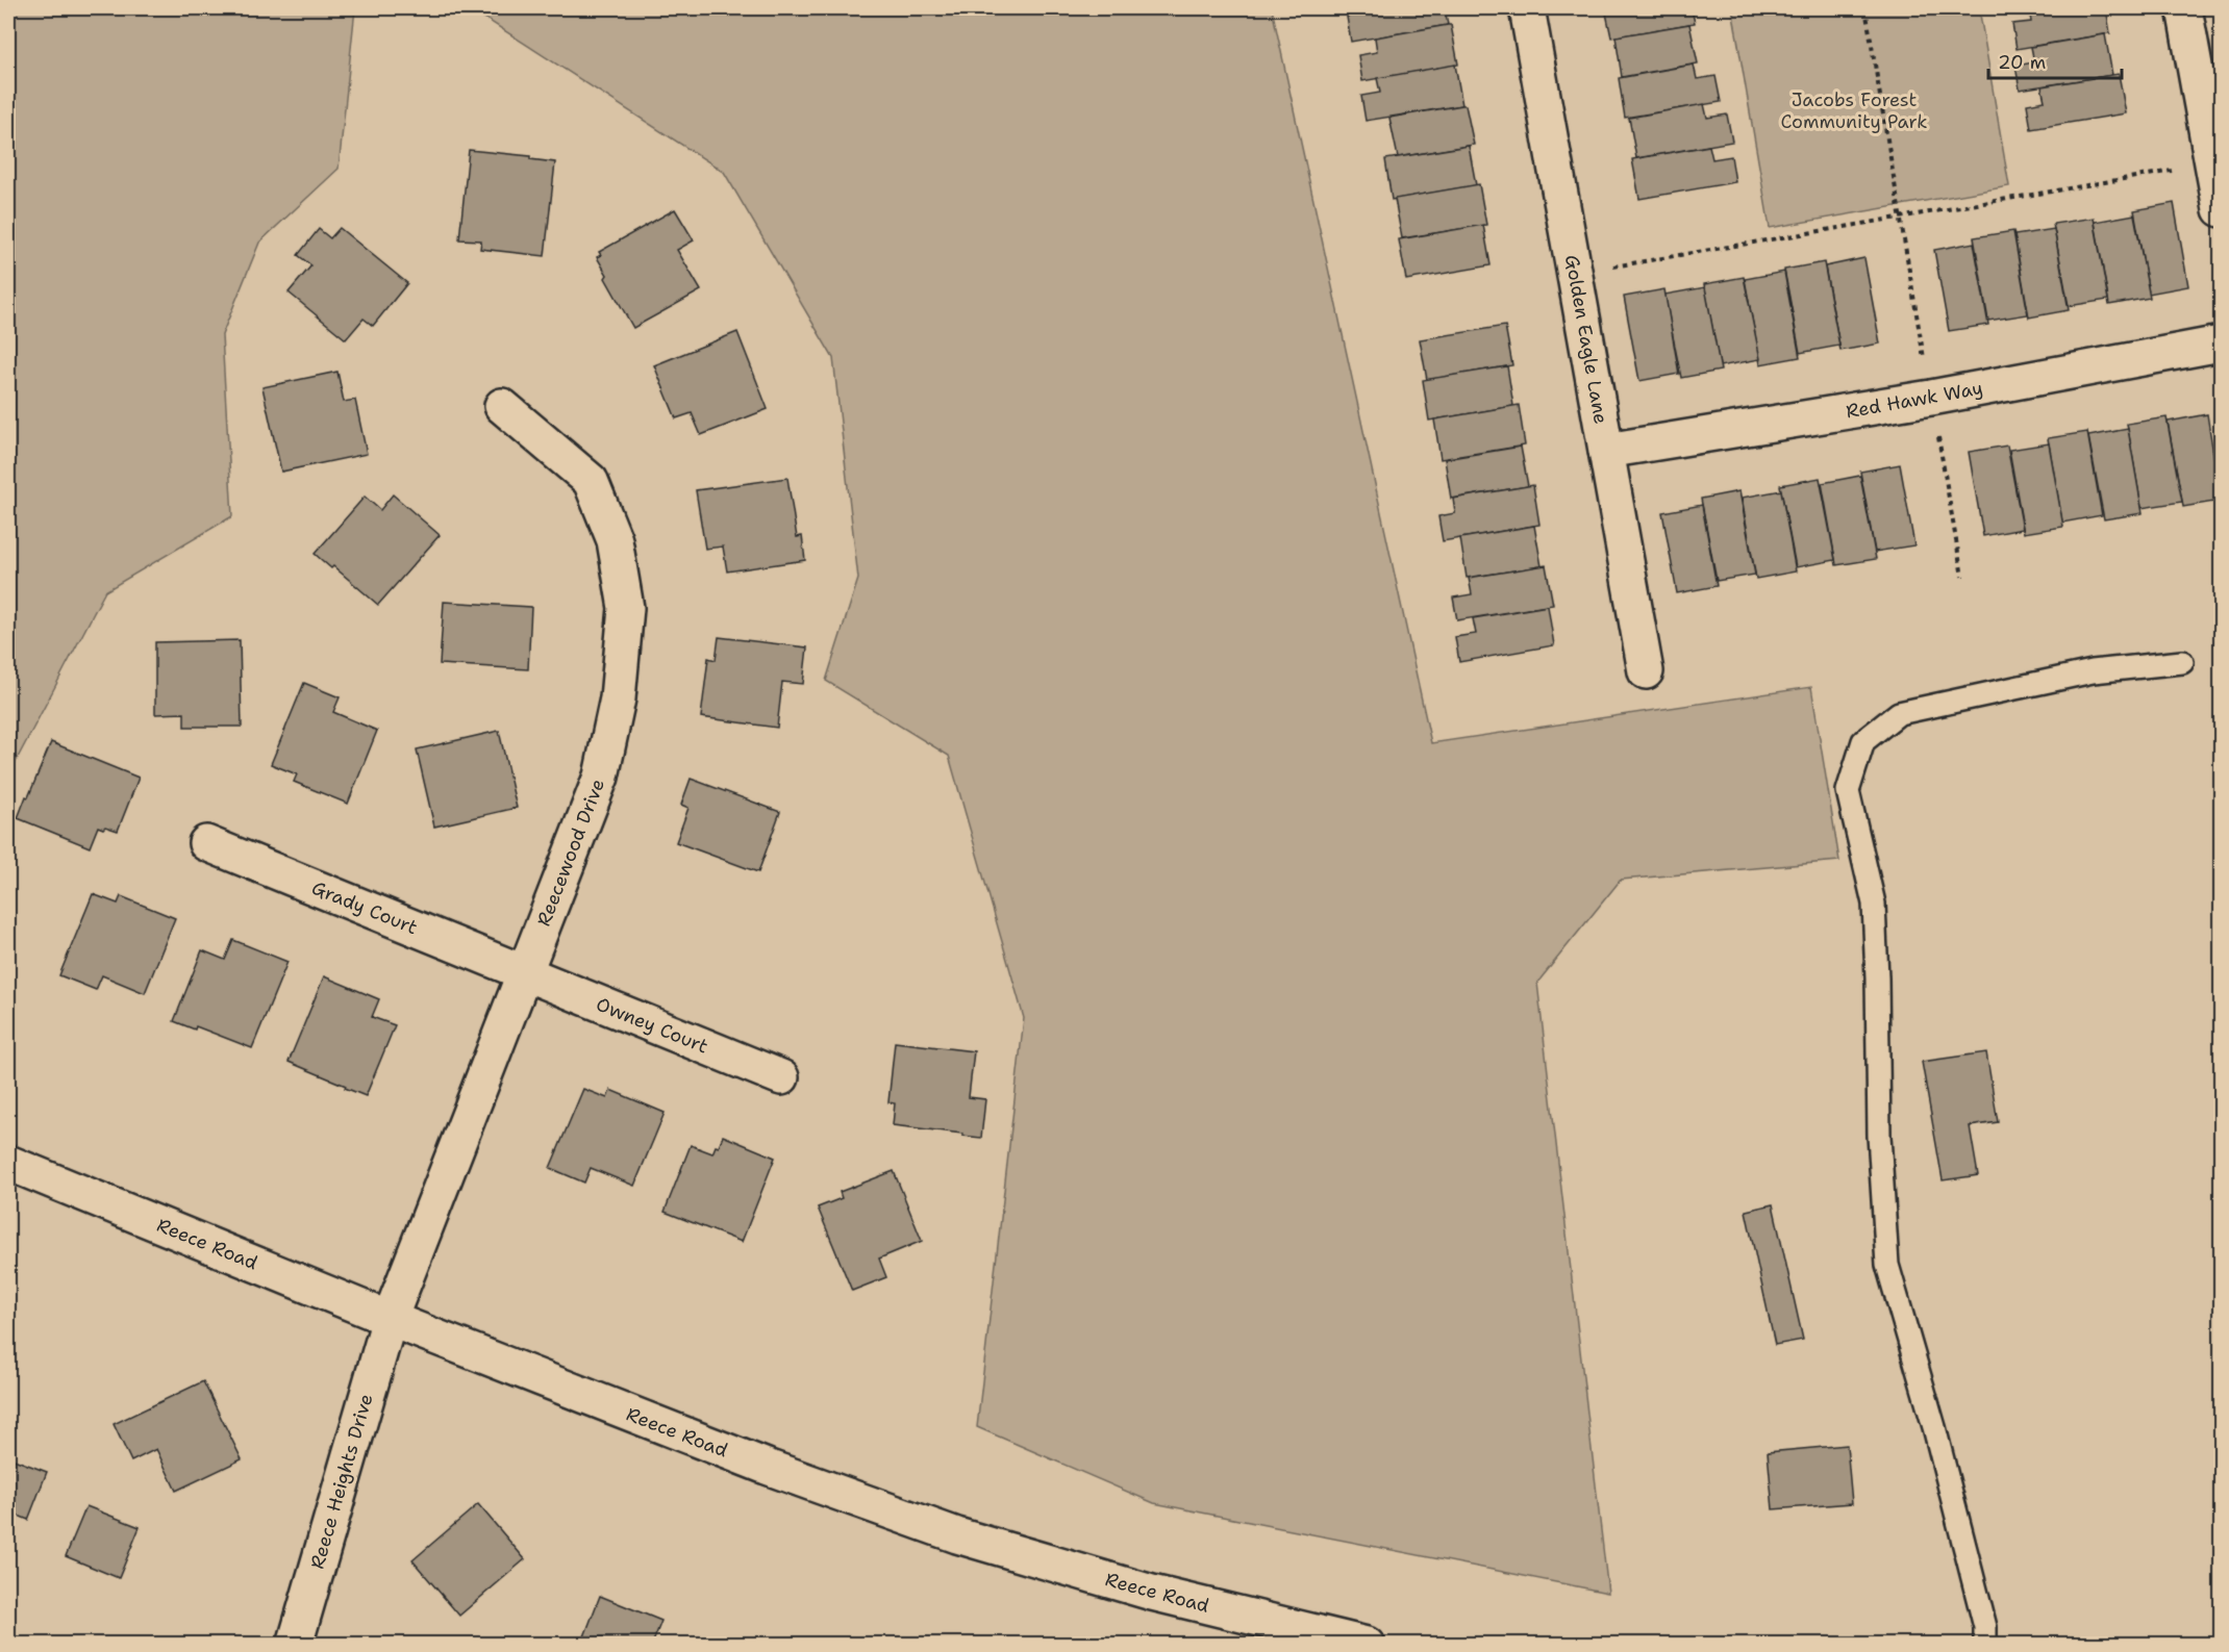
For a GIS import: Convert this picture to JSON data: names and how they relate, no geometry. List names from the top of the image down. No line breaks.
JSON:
{"streets":{"street":["Golden Eagle Lane","Red Hawk Way","Reecewood Drive","Grady Court","Owney Court","Reece Road","Reece Heights Drive"]},"crossings":[["Golden Eagle Lane","Red Hawk Way"],["Reecewood Drive","Grady Court"],["Reecewood Drive","Owney Court"],["Reecewood Drive","Reece Road"],["Reecewood Drive","Reece Heights Drive"],["Grady Court","Owney Court"],["Reece Road","Reece Heights Drive"]],"parks":["Jacobs Forest Community Park"],"scale_bar":"20 m"}
